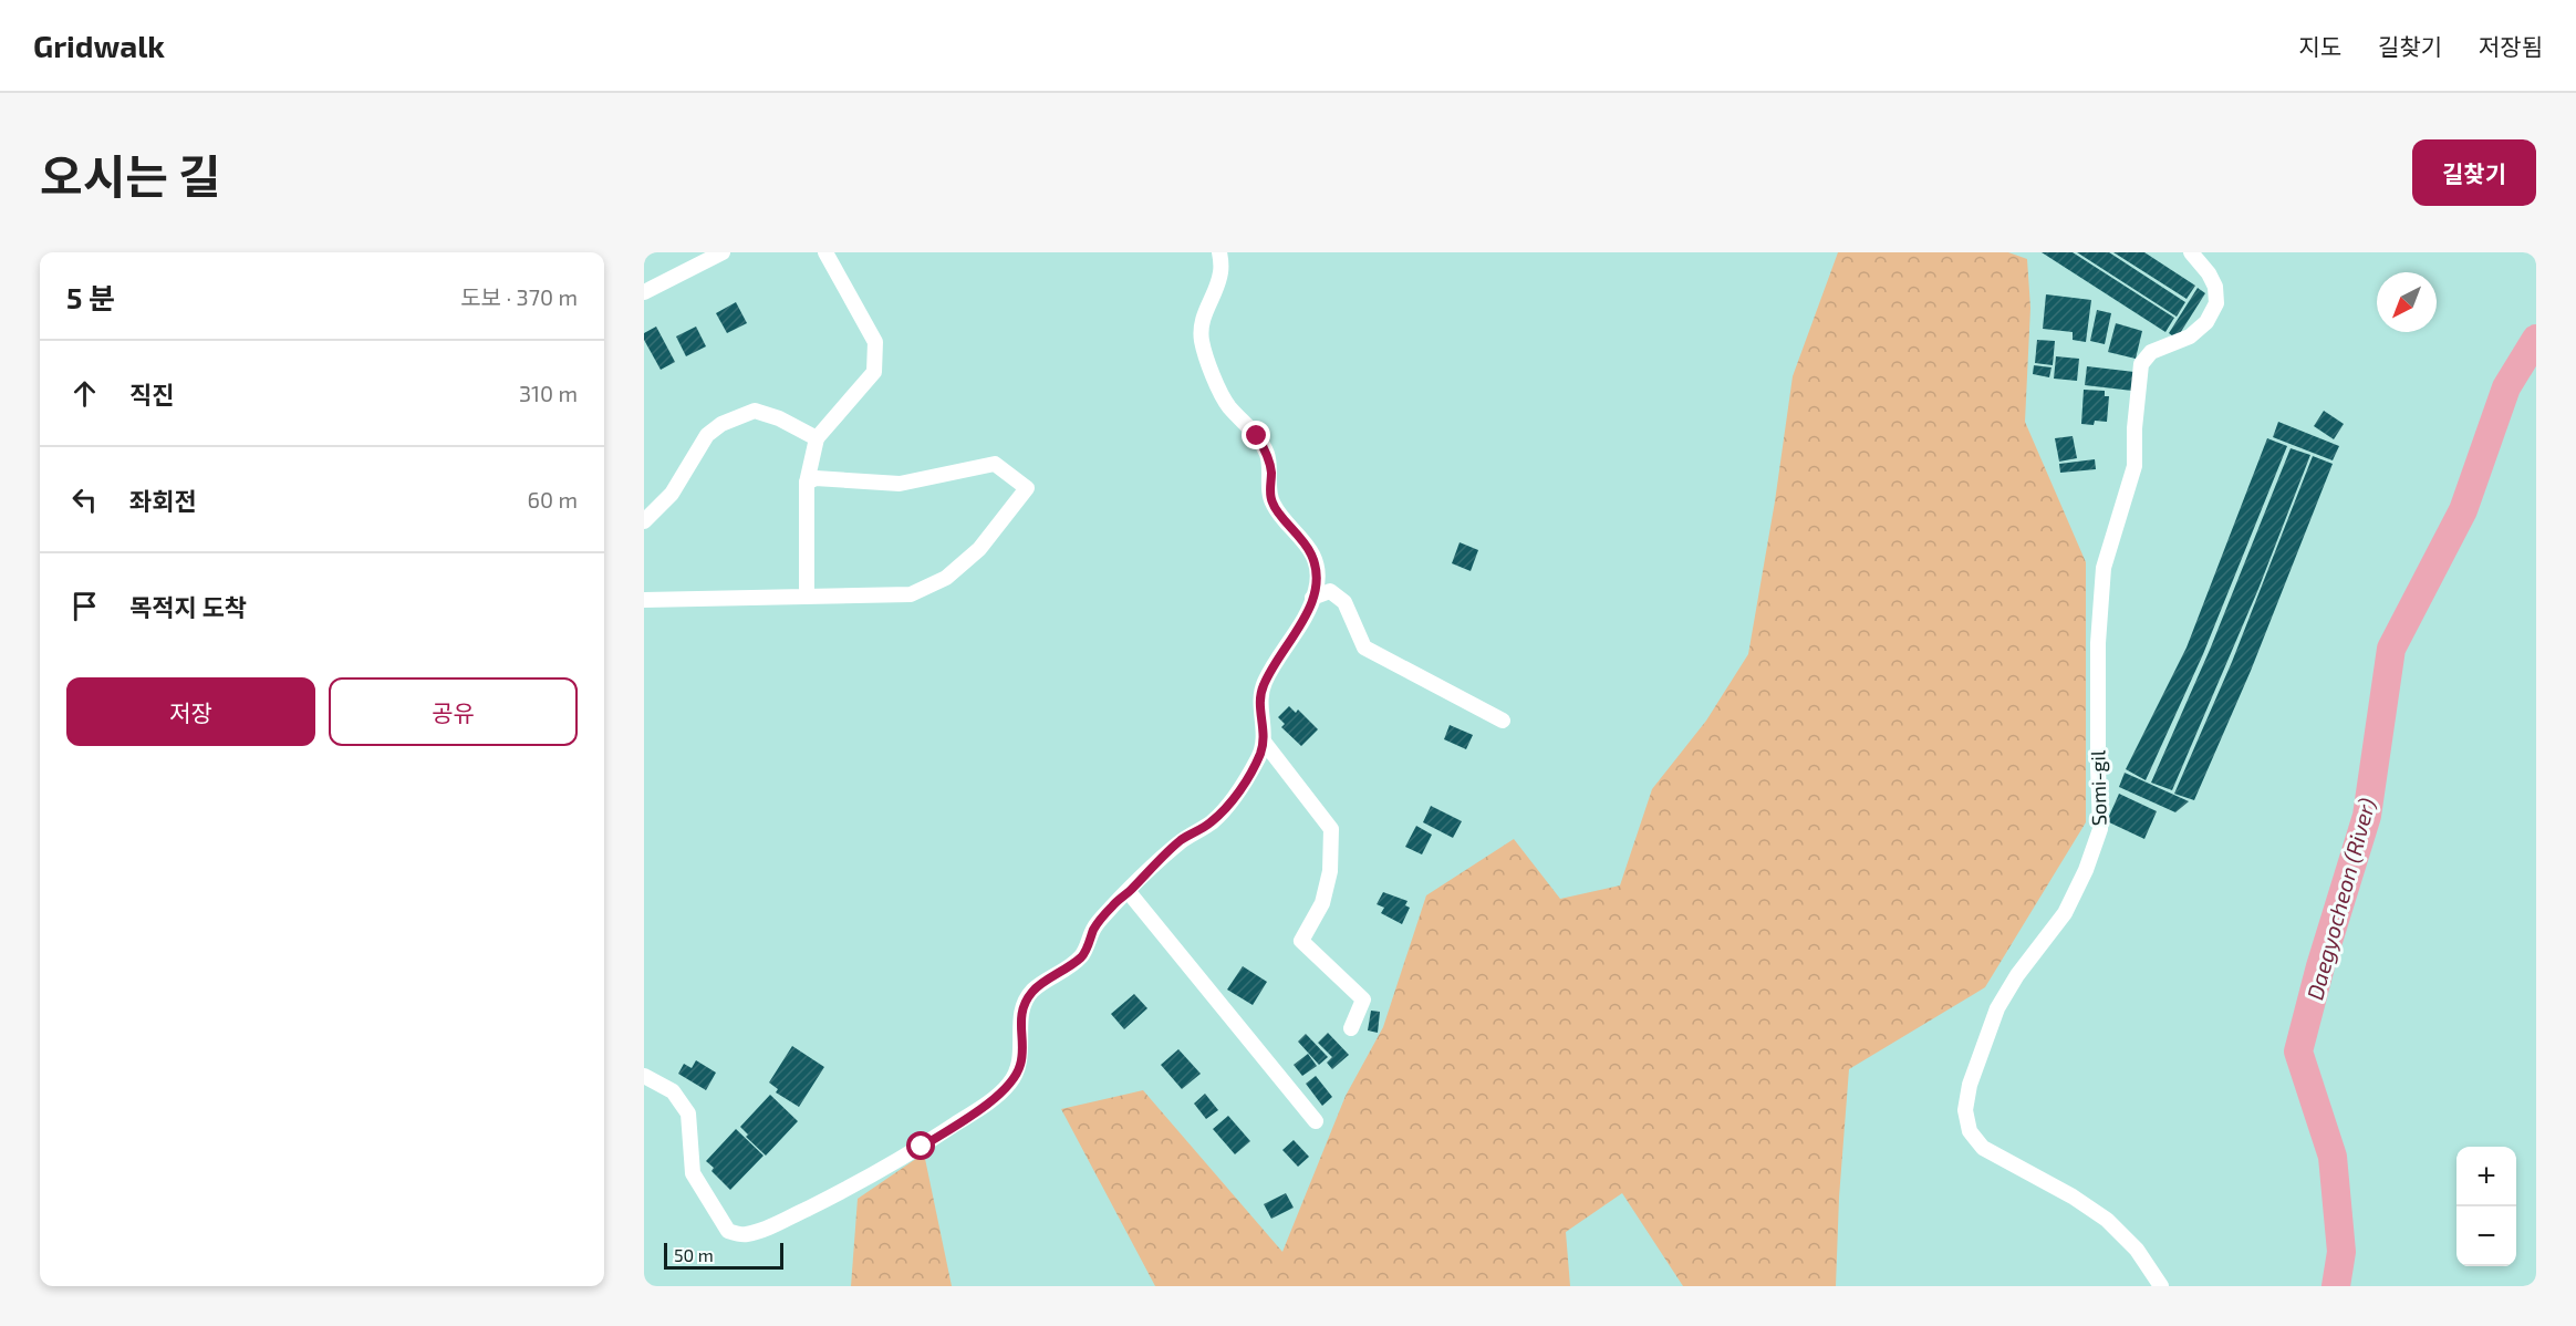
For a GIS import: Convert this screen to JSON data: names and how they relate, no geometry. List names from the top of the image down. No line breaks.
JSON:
{"streets":{"street":["Somi-gil"]},"water":["Daegyocheon (River)"],"scale_bar":"50 m","north":"bottom left","page":{"header":"Gridwalk","nav":["지도","길찾기","저장됨"],"title":"오시는 길","buttons":["길찾기",["저장","공유"]],"heading":["5 분","도보 · 370 m"],"list":[["직진","310 m"],["좌회전","60 m"],"목적지 도착"],"map_buttons":["+","−"],"scale":"50 m"}}
